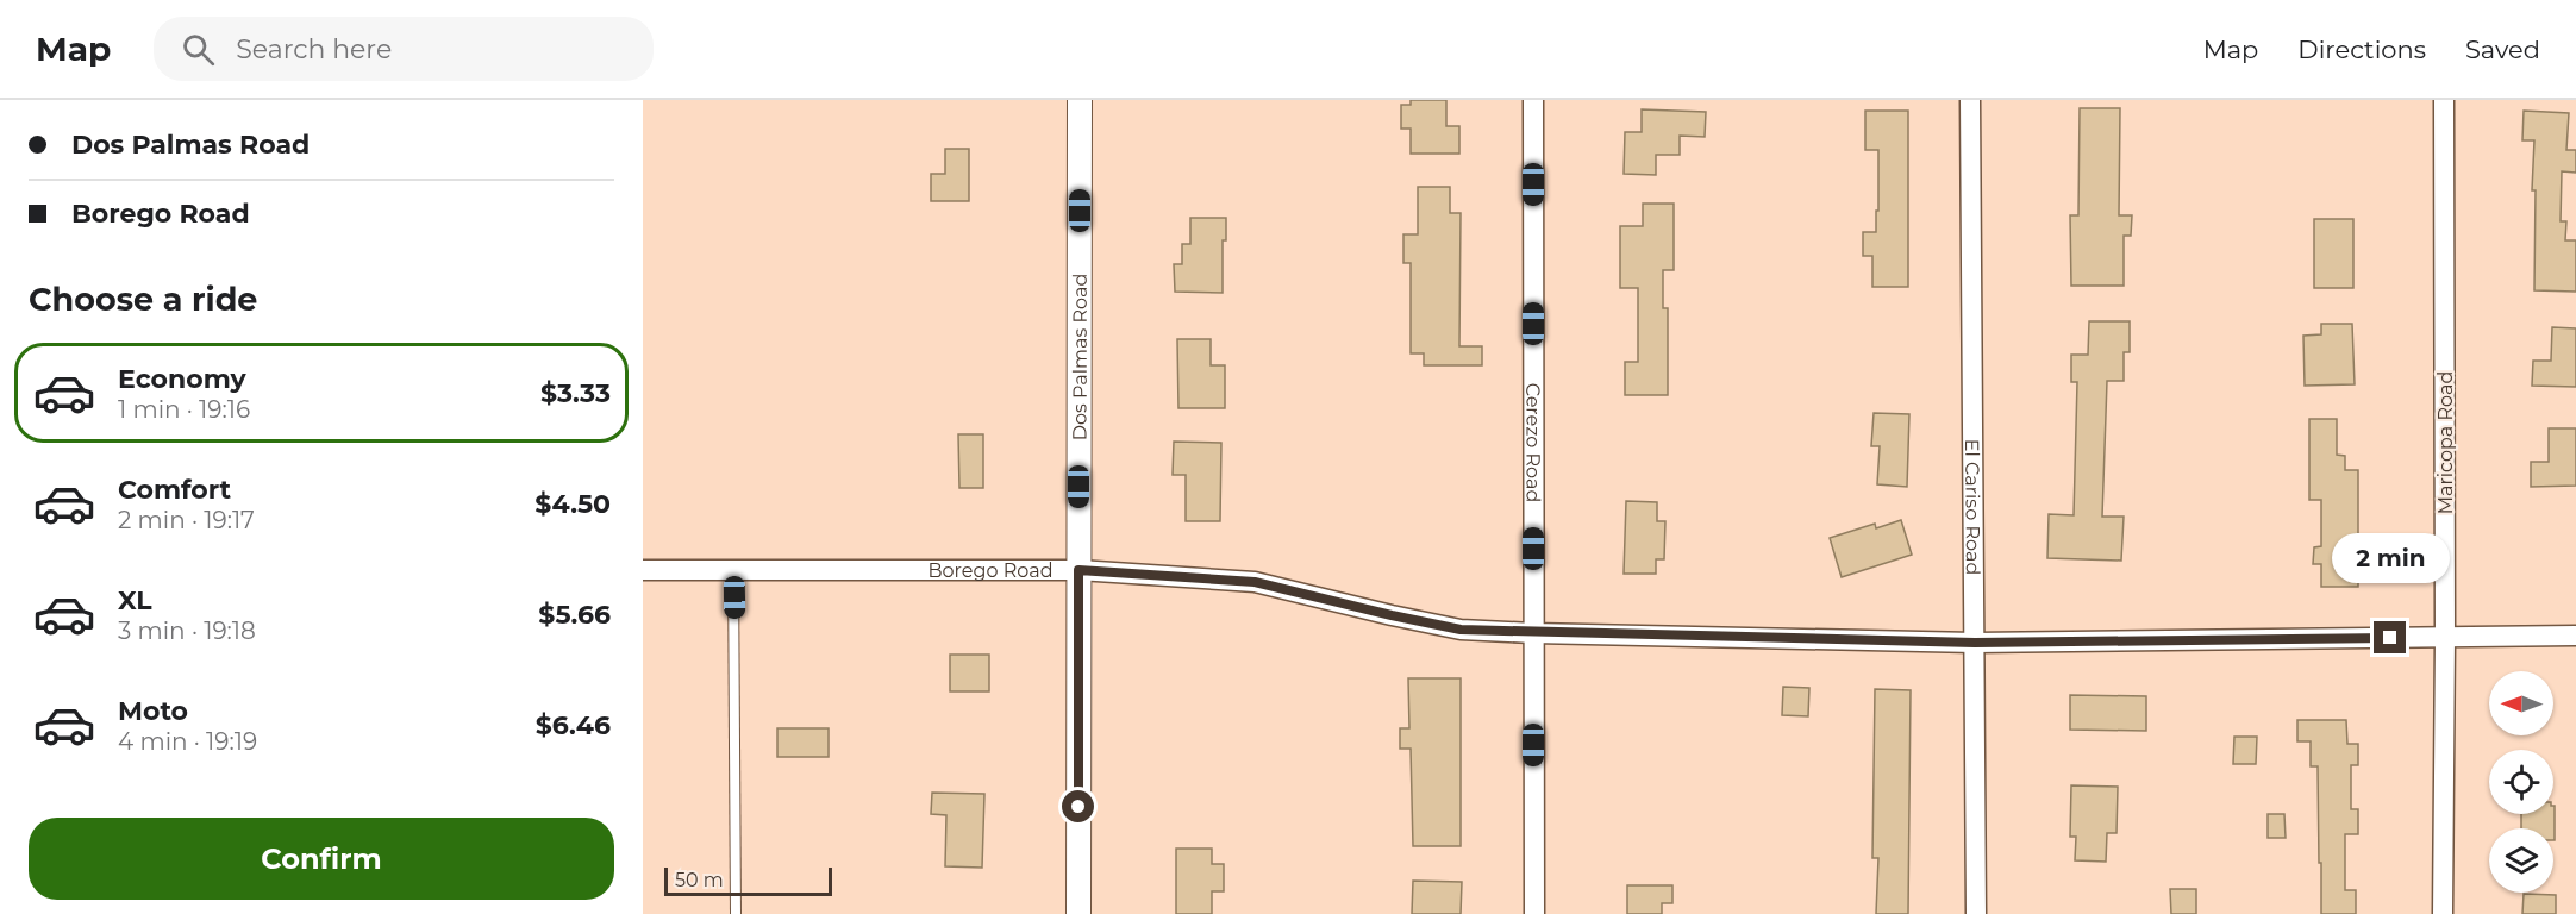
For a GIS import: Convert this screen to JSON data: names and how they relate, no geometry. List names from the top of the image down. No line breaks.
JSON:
{"streets":{"street":["Dos Palmas Road","Cerezo Road","Maricopa Road","El Cariso Road","Borego Road"]},"crossings":[["Dos Palmas Road","Borego Road"],["Cerezo Road","Borego Road"],["Maricopa Road","Borego Road"],["El Cariso Road","Borego Road"]],"scale_bar":"50 m","north":"left","page":{"header":"Map","search":"Search here","nav":["Map","Directions","Saved"],"banner":["Dos Palmas Road","Borego Road"],"heading":"Choose a ride","list":[{"name":"Economy","note":"1 min · 19:16","value":"$3.33"},{"name":"Comfort","note":"2 min · 19:17","value":"$4.50"},{"name":"XL","note":"3 min · 19:18","value":"$5.66"},{"name":"Moto","note":"4 min · 19:19","value":"$6.46"}],"bubble":"2 min","buttons":"Confirm","scale":"50 m"}}
